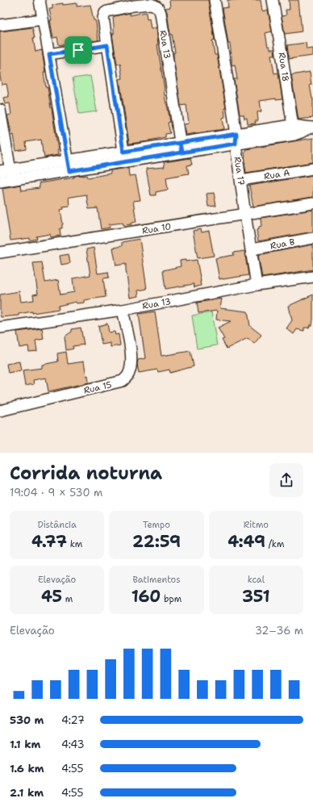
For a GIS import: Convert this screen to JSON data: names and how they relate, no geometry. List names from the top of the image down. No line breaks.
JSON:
{"streets":{"street":["Rua 13","Rua 18","Rua 17","Rua A","Rua 10","Rua B","Rua 15"]},"crossings":[["Rua 13","Rua 17"],["Rua 13","Rua 15"],["Rua 17","Rua A"],["Rua 17","Rua 10"],["Rua 17","Rua B"]],"page":{"heading":["Corrida noturna","19:04 · 9 × 530 m"],"stats":[["Distância","4.77 km"],["Tempo","22:59"],["Ritmo","4:49 /km"],["Elevação","45 m"],["Batimentos","160 bpm"],["kcal","351"]],"chart":["Elevação","32–36 m"],"list":[{"name":"530 m","note":"4:27"},{"name":"1.1 km","note":"4:43"},{"name":"1.6 km","note":"4:55"},{"name":"2.1 km","note":"4:55"}]}}
